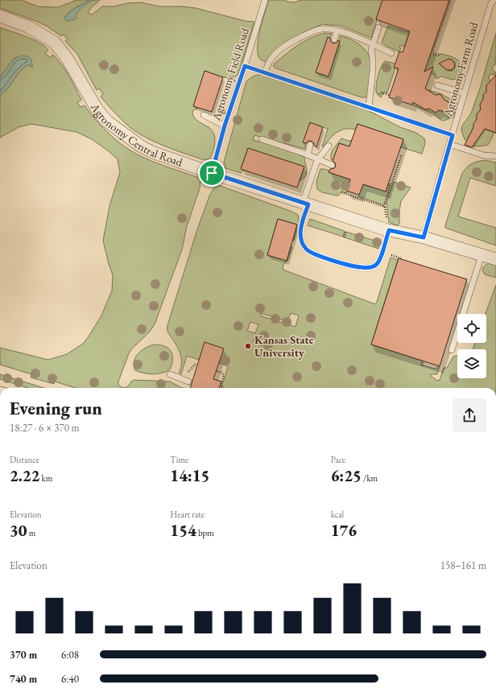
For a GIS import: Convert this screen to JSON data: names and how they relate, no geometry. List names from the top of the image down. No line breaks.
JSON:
{"streets":{"street":["Agronomy Central Road"],"lane":["Agronomy Farm Road","Agronomy Field Road"]},"crossings":[["Agronomy Farm Road","Agronomy Central Road"],["Agronomy Field Road","Agronomy Central Road"]],"places":["Kansas State University"],"page":{"heading":["Evening run","18:27 · 6 × 370 m"],"stats":[["Distance","2.22 km"],["Time","14:15"],["Pace","6:25 /km"],["Elevation","30 m"],["Heart rate","154 bpm"],["kcal","176"]],"chart":["Elevation","158–161 m"],"list":[{"name":"370 m","note":"6:08"},{"name":"740 m","note":"6:40"}]}}
